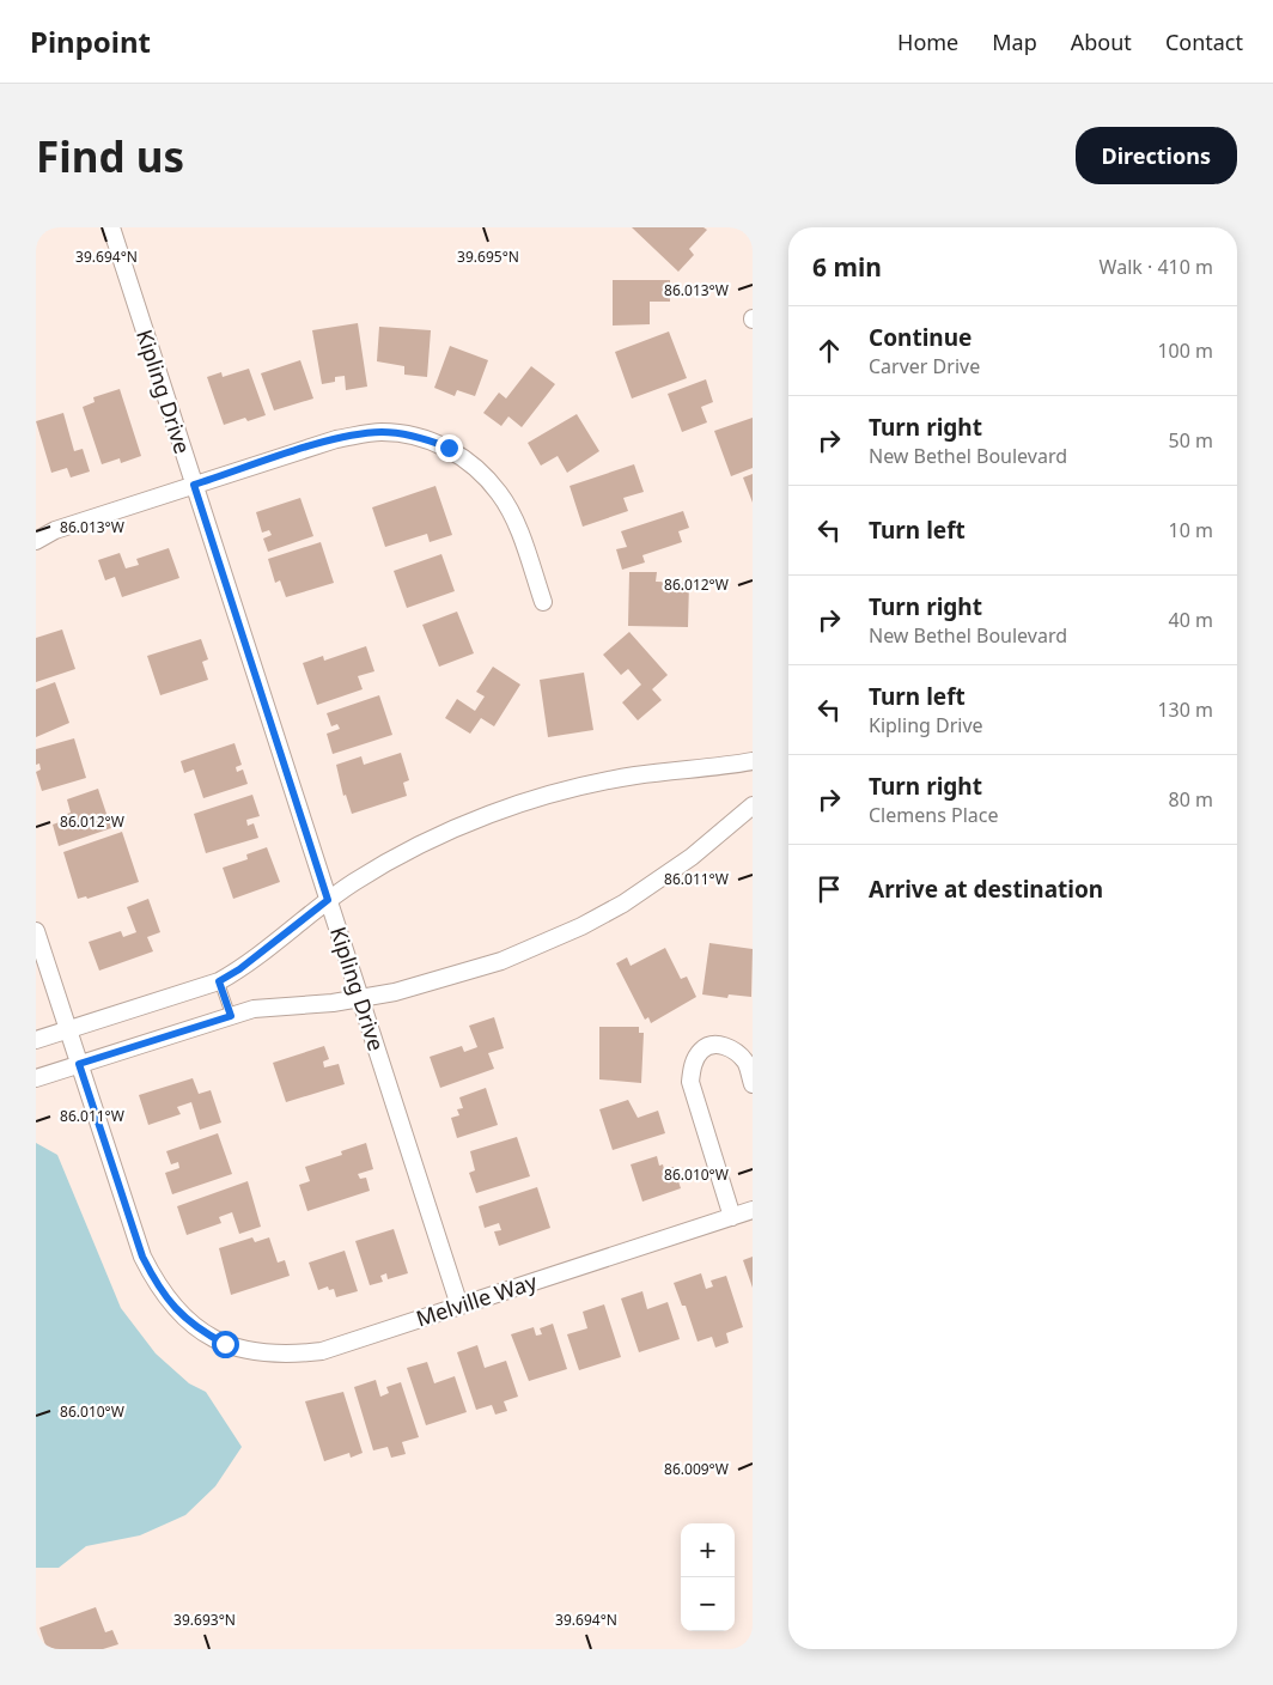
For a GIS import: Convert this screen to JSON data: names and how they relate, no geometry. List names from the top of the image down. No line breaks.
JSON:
{"streets":{"street":["Kipling Drive","Melville Way"]},"crossings":[["Kipling Drive","Melville Way"]],"page":{"header":"Pinpoint","nav":["Home","Map","About","Contact"],"buttons":"Directions","title":"Find us","heading":["6 min","Walk · 410 m"],"list":[["Continue","Carver Drive","100 m"],["Turn right","New Bethel Boulevard","50 m"],["Turn left","10 m"],["Turn right","New Bethel Boulevard","40 m"],["Turn left","Kipling Drive","130 m"],["Turn right","Clemens Place","80 m"],"Arrive at destination"],"map_buttons":["+","−"]},"coordinates":["39.694°N","39.695°N","86.013°W","86.012°W","86.011°W","86.010°W","86.009°W","39.693°N"]}
